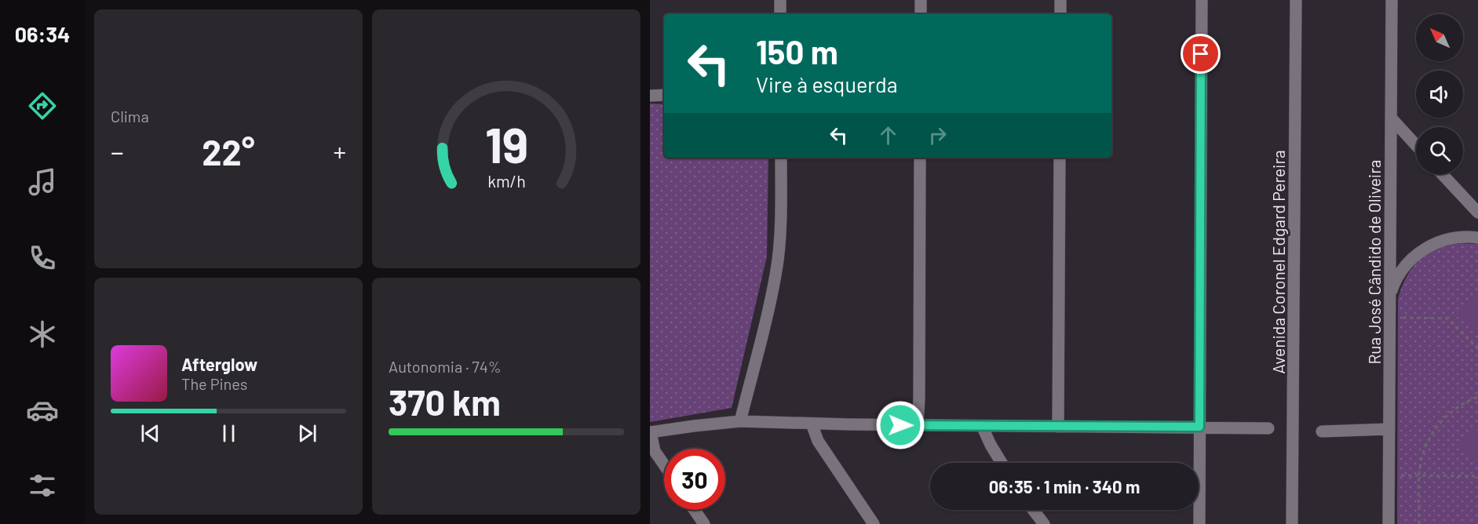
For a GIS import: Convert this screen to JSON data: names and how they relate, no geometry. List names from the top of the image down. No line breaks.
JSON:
{"streets":{"street":["Avenida Coronel Edgard Pereira","Rua José Cândido de Oliveira"]},"north":"top left","page":{"tabs":"06:34","tile":["Clima",["Autonomia · 74%","370 km"]],"turn":["150 m","Vire à esquerda"],"heat":["−","22°","+"],"song":["Afterglow","The Pines"],"limit":"30","trip":"06:35 · 1 min · 340 m","gauge":["19","km/h"]}}
